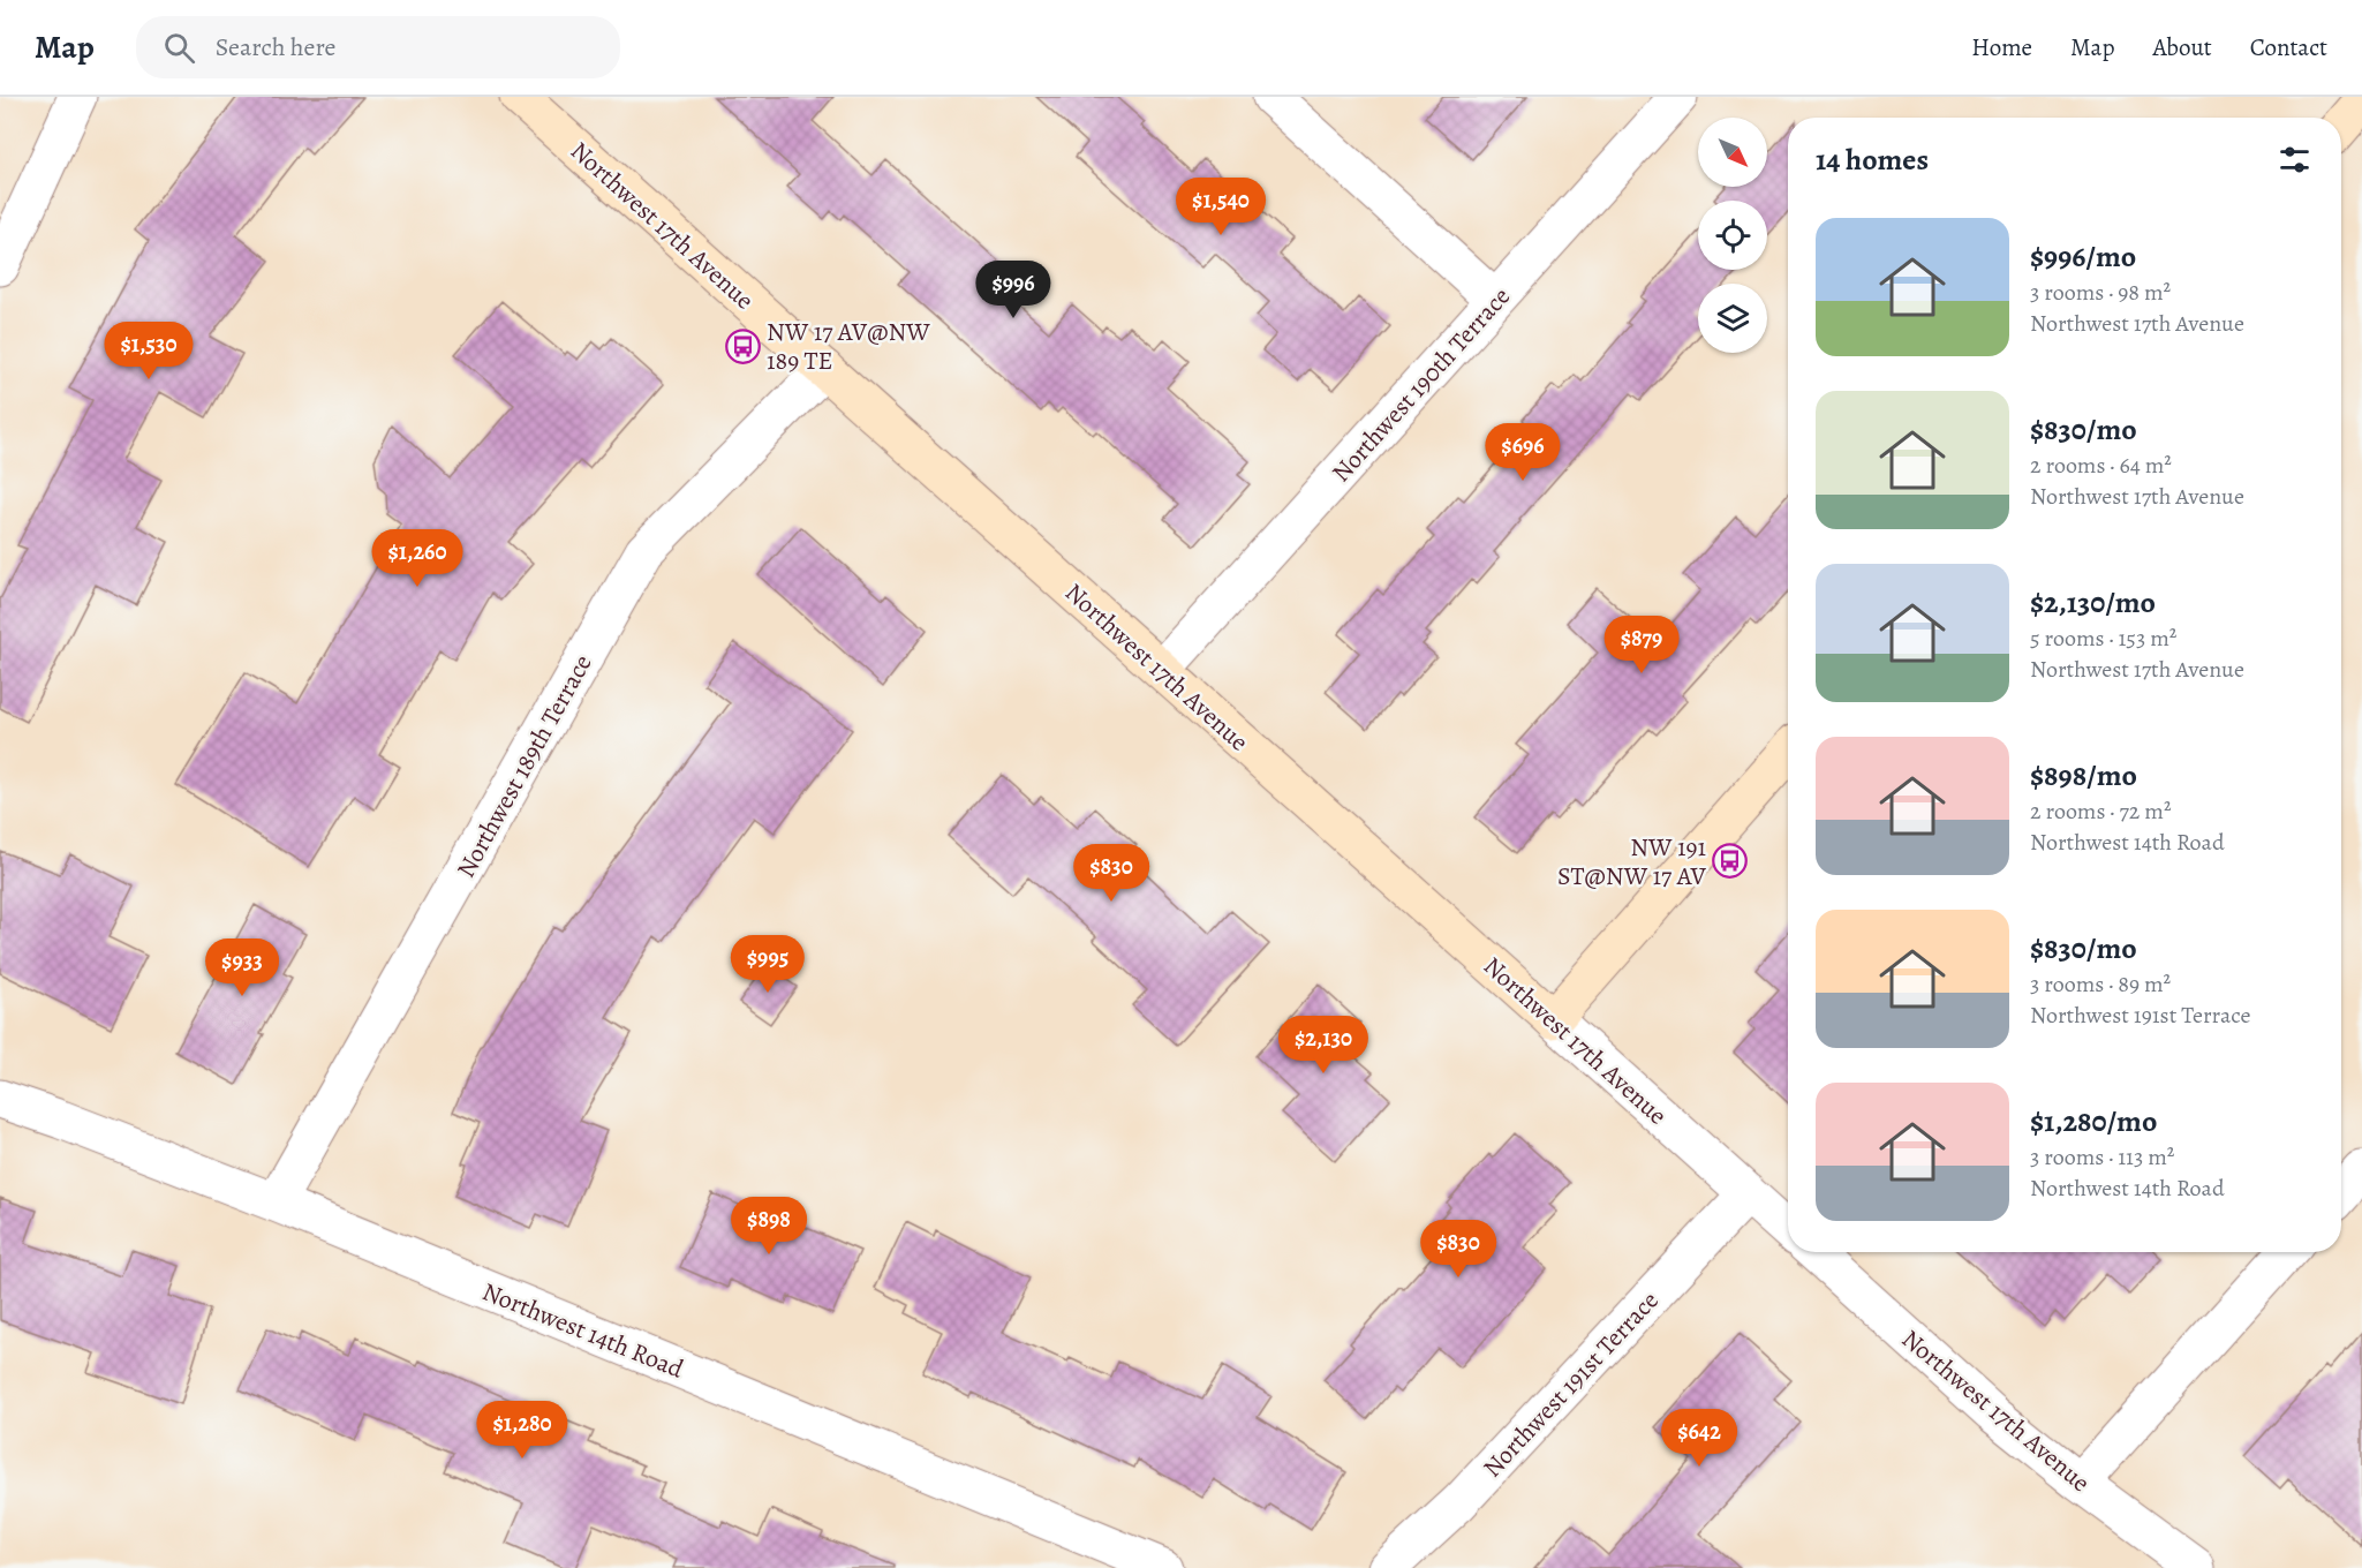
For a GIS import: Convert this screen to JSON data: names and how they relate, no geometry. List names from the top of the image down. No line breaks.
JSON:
{"streets":{"street":["Northwest 17th Avenue","Northwest 190th Terrace","Northwest 189th Terrace","Northwest 14th Road","Northwest 191st Terrace"]},"crossings":[["Northwest 17th Avenue","Northwest 190th Terrace"],["Northwest 17th Avenue","Northwest 189th Terrace"],["Northwest 17th Avenue","Northwest 191st Terrace"],["Northwest 189th Terrace","Northwest 14th Road"]],"places":{"bus stop":["NW 17 AV@NW 189 TE","NW 191 ST@NW 17 AV"]},"north":"bottom right","page":{"header":"Map","search":"Search here","nav":["Home","Map","About","Contact"],"heading":"14 homes","price":["$1,540","$996","$1,530","$696","$1,260","$879","$830","$995","$933","$2,130","$898","$830","$1,280","$642"],"list":[{"name":"$996/mo","note":"3 rooms · 98 m² · Northwest 17th Avenue"},{"name":"$830/mo","note":"2 rooms · 64 m² · Northwest 17th Avenue"},{"name":"$2,130/mo","note":"5 rooms · 153 m² · Northwest 17th Avenue"},{"name":"$898/mo","note":"2 rooms · 72 m² · Northwest 14th Road"},{"name":"$830/mo","note":"3 rooms · 89 m² · Northwest 191st Terrace"},{"name":"$1,280/mo","note":"3 rooms · 113 m² · Northwest 14th Road"}]}}
